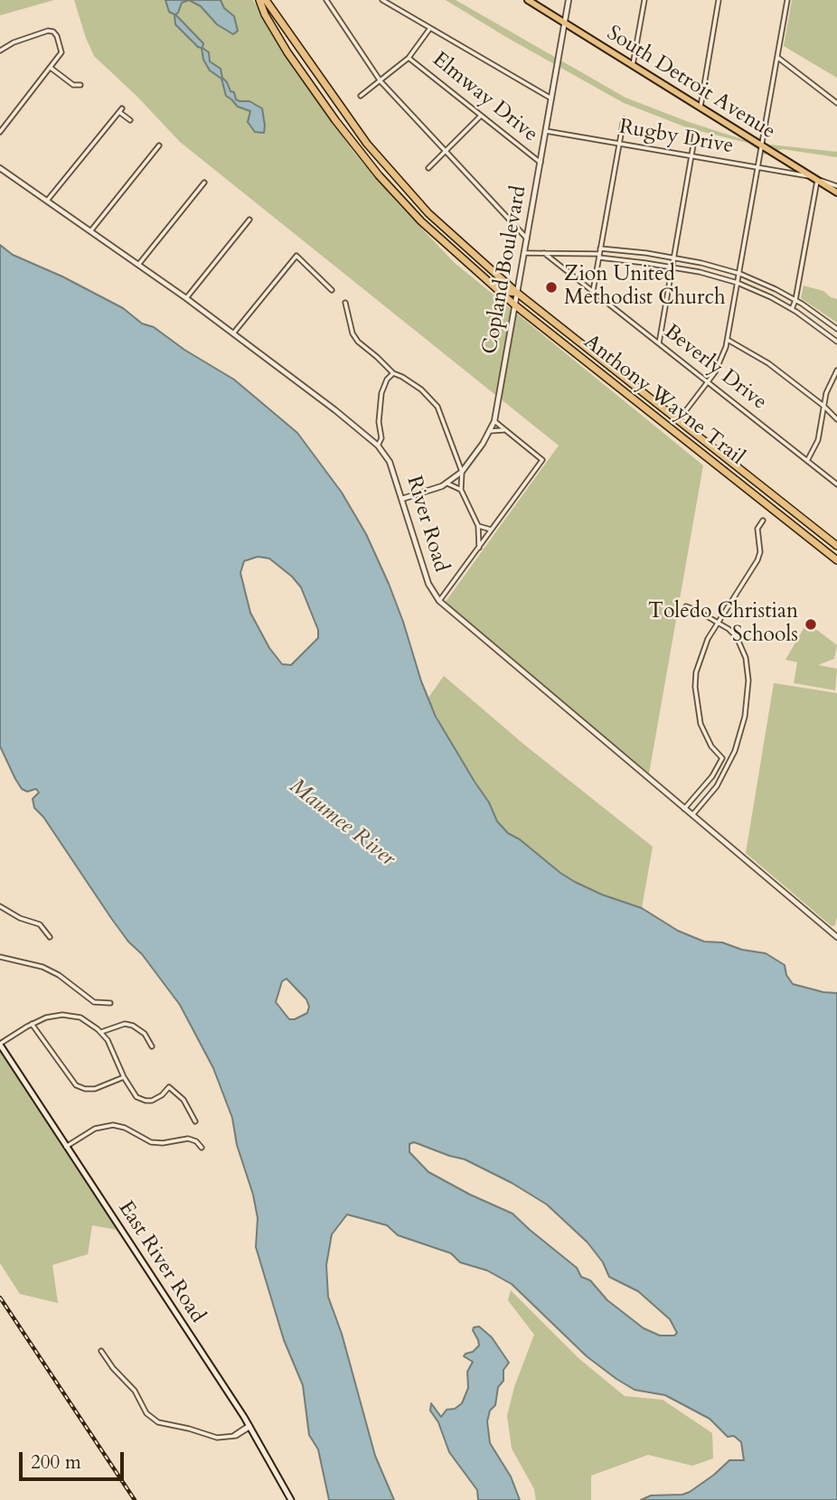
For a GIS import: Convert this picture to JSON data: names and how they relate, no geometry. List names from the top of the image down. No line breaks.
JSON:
{"streets":{"highway":["Anthony Wayne Trail"],"main road":["South Detroit Avenue","East River Road"],"street":["Elmway Drive","Rugby Drive","Copland Boulevard","Beverly Drive","River Road"]},"crossings":[["South Detroit Avenue","Rugby Drive"],["South Detroit Avenue","Copland Boulevard"],["Elmway Drive","Copland Boulevard"],["Rugby Drive","Copland Boulevard"],["Copland Boulevard","Anthony Wayne Trail"],["Copland Boulevard","River Road"]],"water":["Maumee River"],"places":["Zion United Methodist Church","Toledo Christian Schools"],"scale_bar":"200 m"}
